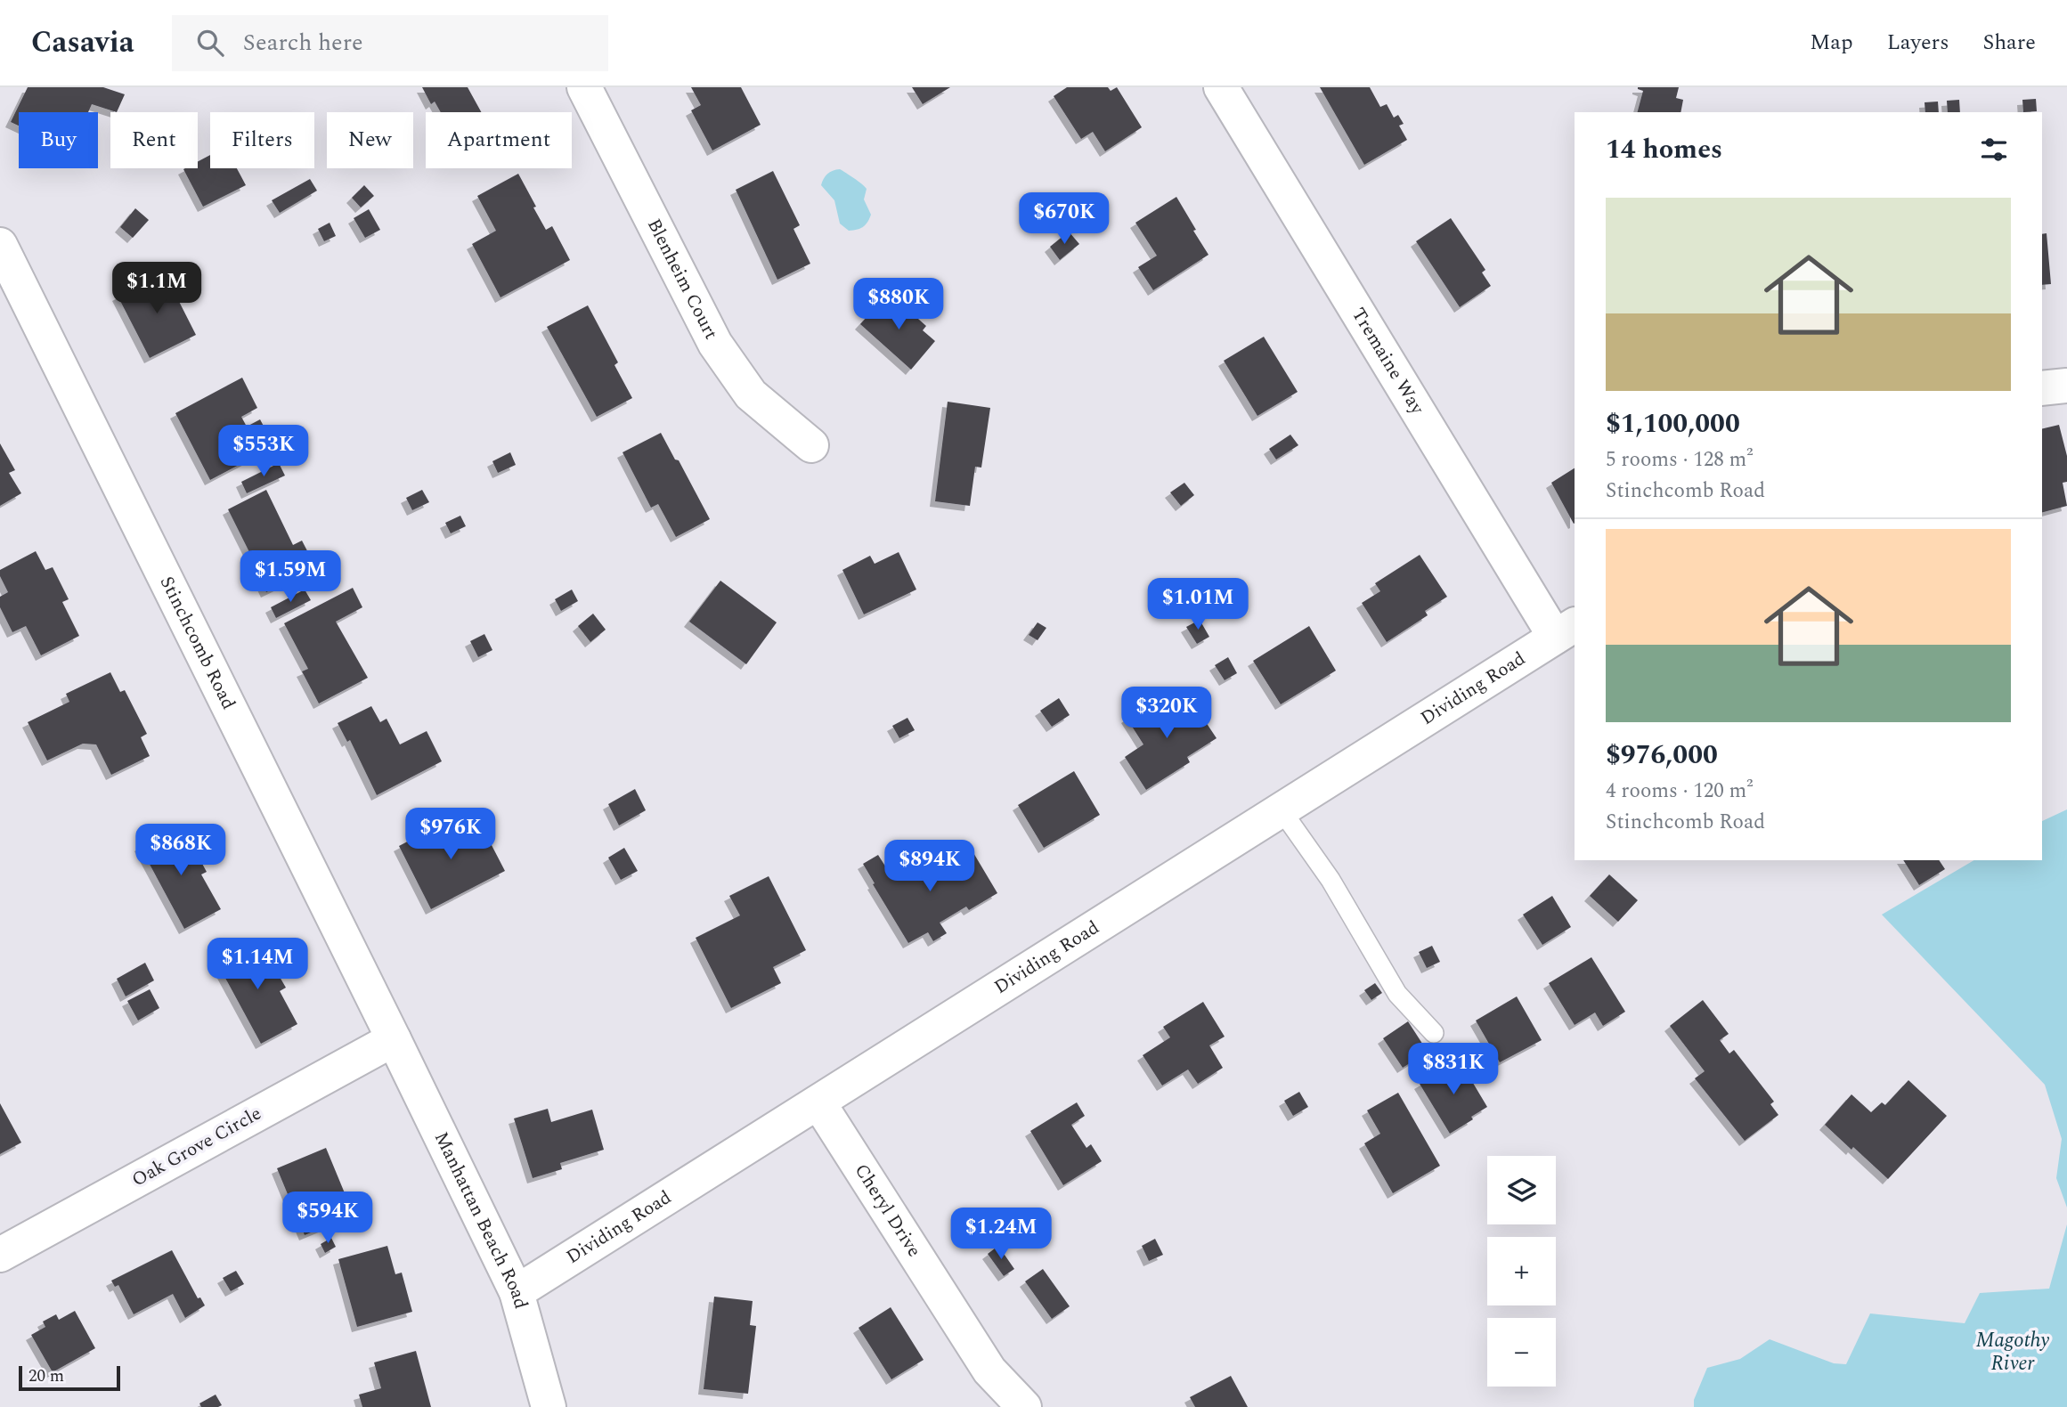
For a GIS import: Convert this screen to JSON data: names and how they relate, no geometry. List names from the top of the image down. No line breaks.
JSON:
{"streets":{"street":["Blenheim Court","Tremaine Way","Stinchcomb Road","Dividing Road","Oak Grove Circle","Cheryl Drive","Manhattan Beach Road"]},"crossings":[["Tremaine Way","Dividing Road"],["Stinchcomb Road","Oak Grove Circle"],["Stinchcomb Road","Manhattan Beach Road"],["Dividing Road","Cheryl Drive"],["Dividing Road","Manhattan Beach Road"],["Oak Grove Circle","Manhattan Beach Road"]],"water":["Magothy River"],"scale_bar":"20 m","page":{"header":"Casavia","search":"Search here","nav":["Map","Layers","Share"],"chip":["Buy","Rent","Filters","New","Apartment"],"heading":"14 homes","list":[{"name":"$1,100,000","note":"5 rooms · 128 m² · Stinchcomb Road"},{"name":"$976,000","note":"4 rooms · 120 m² · Stinchcomb Road"}],"price":["$670K","$1.1M","$880K","$553K","$1.59M","$1.01M","$320K","$976K","$868K","$894K","$1.14M","$831K","$594K","$1.24M"],"map_buttons":["+","−"],"scale":"20 m"}}
